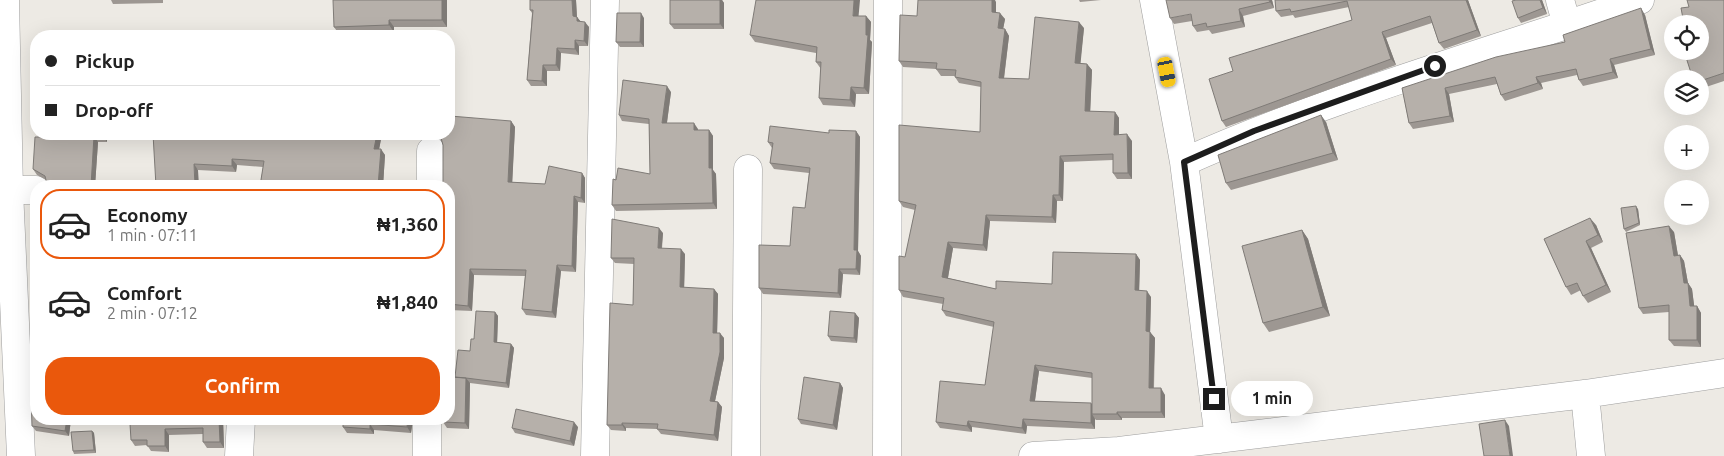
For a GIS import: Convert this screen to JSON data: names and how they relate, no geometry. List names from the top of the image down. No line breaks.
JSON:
{"page":{"map_buttons":["+","−"],"banner":["Pickup","Drop-off"],"list":[{"name":"Economy","note":"1 min · 07:11","value":"₦1,360"},{"name":"Comfort","note":"2 min · 07:12","value":"₦1,840"}],"buttons":"Confirm","bubble":"1 min"}}
